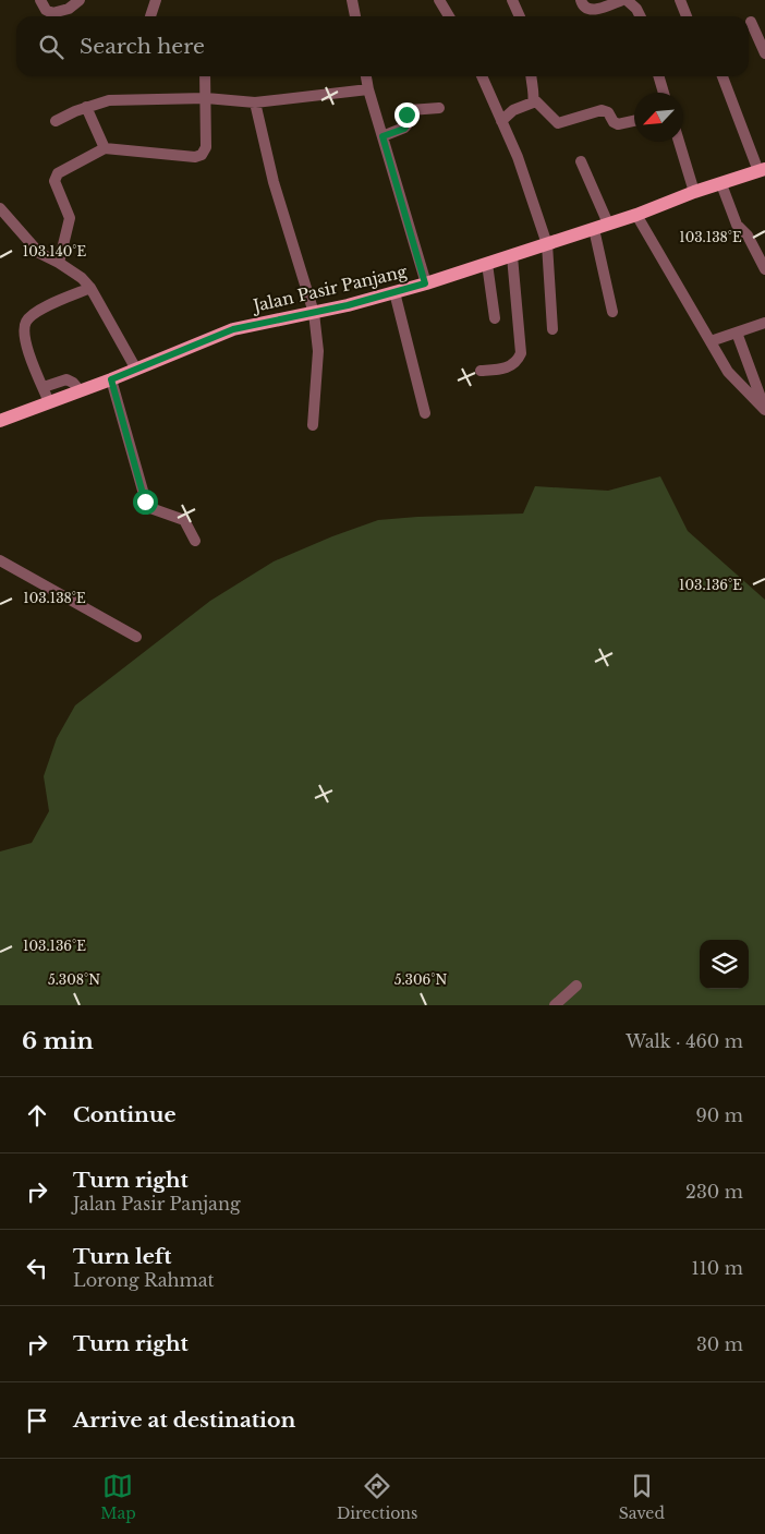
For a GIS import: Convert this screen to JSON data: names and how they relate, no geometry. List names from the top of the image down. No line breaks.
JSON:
{"streets":{"main road":["Jalan Pasir Panjang"]},"north":"bottom left","page":{"search":"Search here","heading":["6 min","Walk · 460 m"],"list":[["Continue","90 m"],["Turn right","Jalan Pasir Panjang","230 m"],["Turn left","Lorong Rahmat","110 m"],["Turn right","30 m"],"Arrive at destination"],"nav":["Map","Directions","Saved"]},"coordinates":["103.138°E","103.140°E","103.136°E","5.308°N","5.306°N"]}
